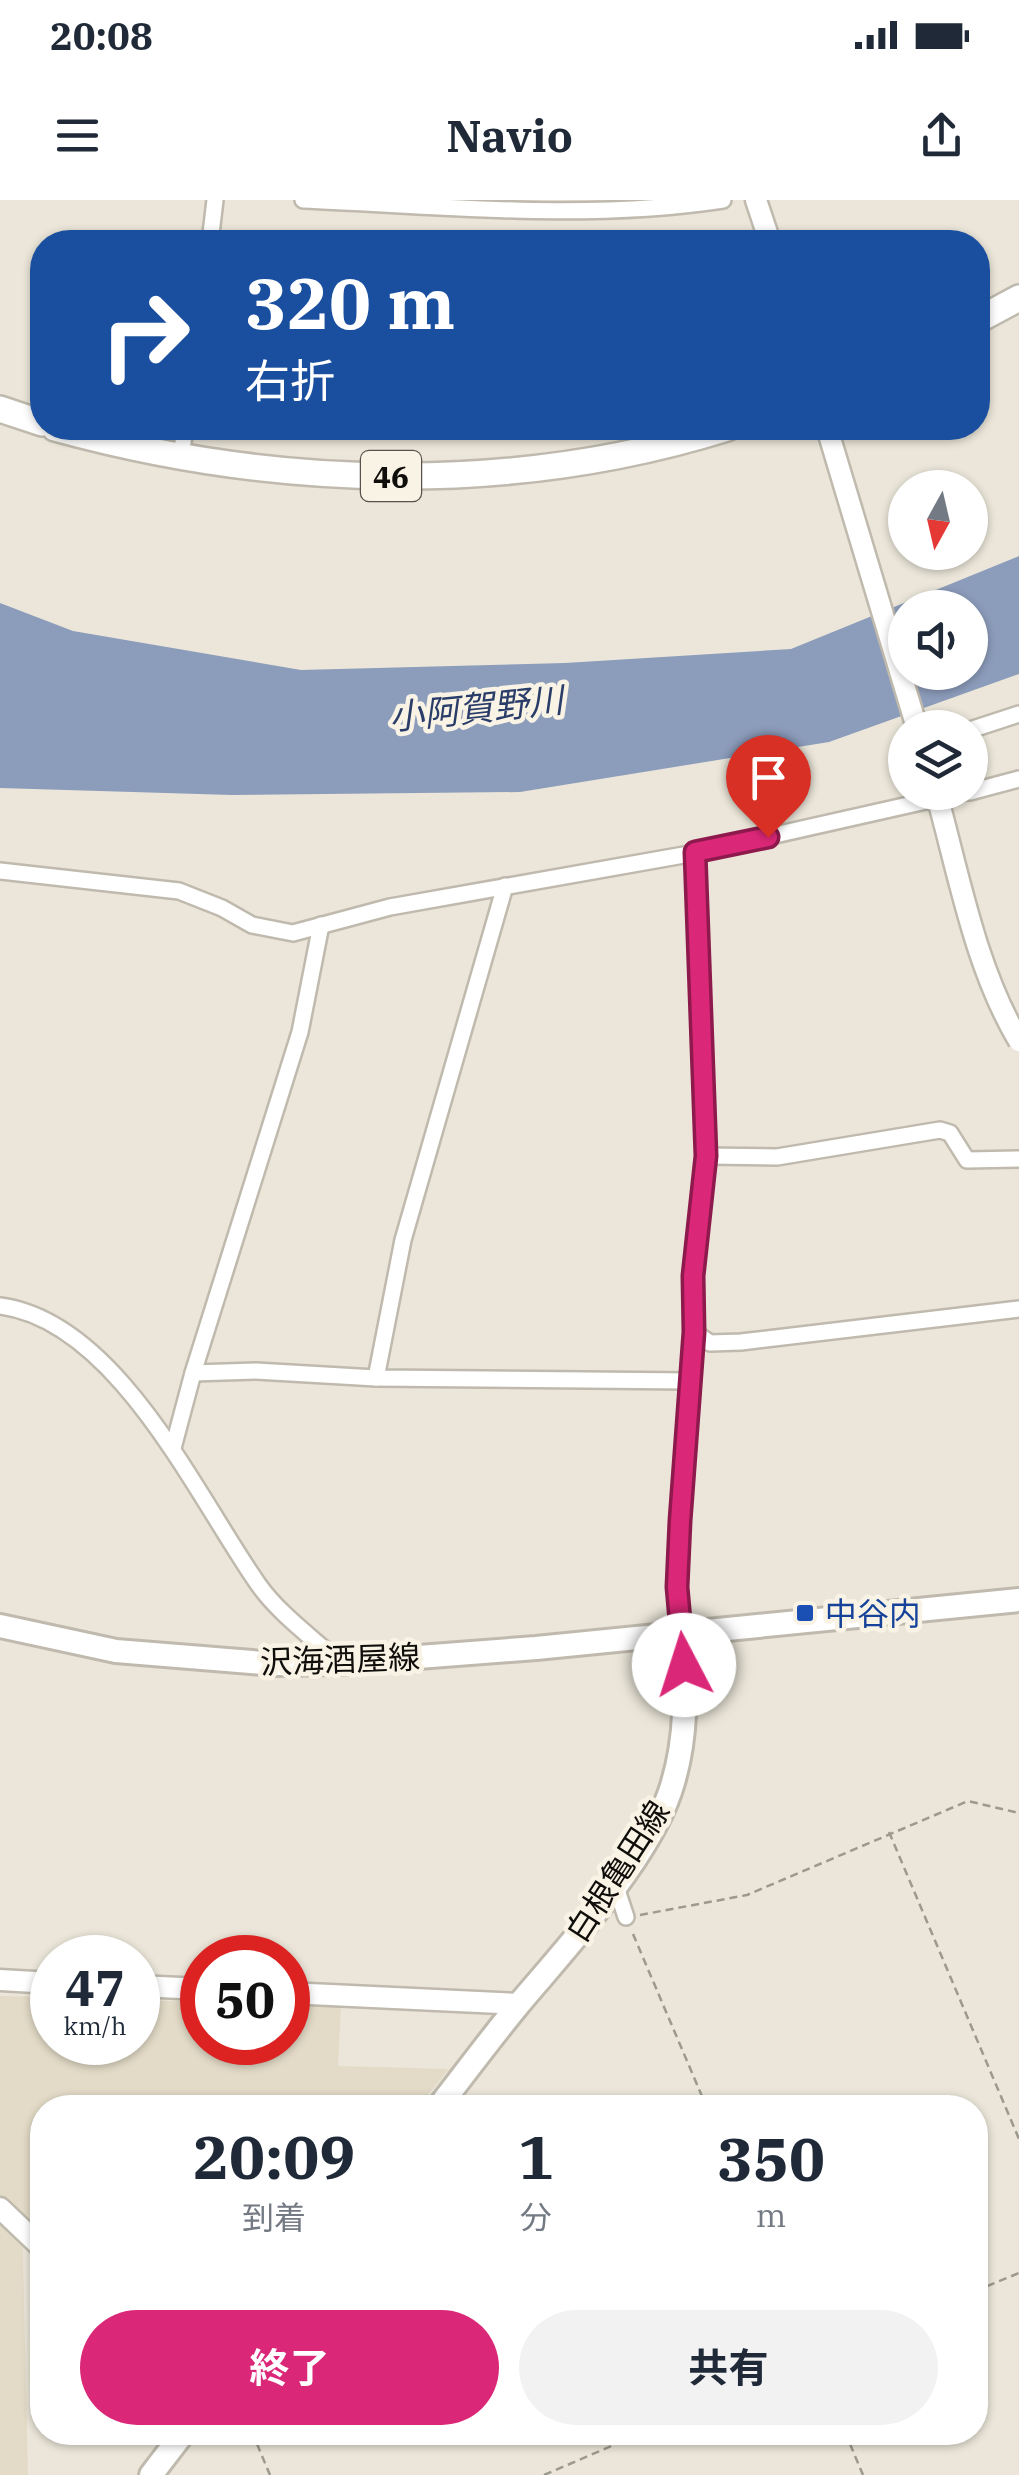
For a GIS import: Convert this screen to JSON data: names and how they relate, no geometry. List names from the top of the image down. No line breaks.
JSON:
{"streets":{"main road":["46","沢海酒屋線","白根亀田線"]},"crossings":[["沢海酒屋線","白根亀田線"]],"water":["小阿賀野川"],"places":{"transit":["中谷内"]},"north":"bottom","page":{"status":"20:08","header":"Navio","turn":["320 m","右折"],"speed":"47 km/h","limit":"50","eta":["20:09","到着","1","分","350","m"],"buttons":["終了","共有"]}}
